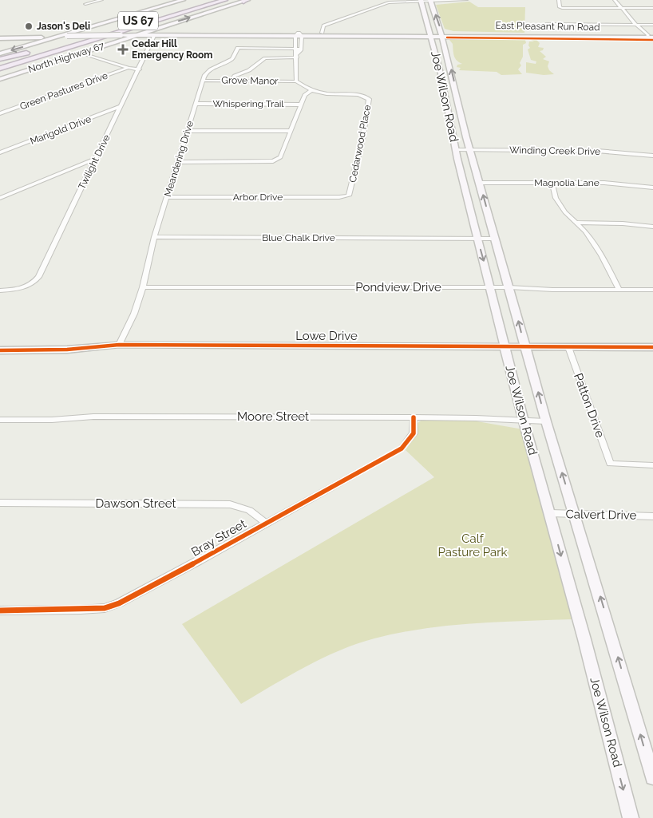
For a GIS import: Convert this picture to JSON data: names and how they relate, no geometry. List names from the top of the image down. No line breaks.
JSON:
{"streets":{"highway":["US 67"],"main road":["East Pleasant Run Road","North Highway 67","Joe Wilson Road","Lowe Drive"],"street":["Grove Manor","Green Pastures Drive","Whispering Trail","Marigold Drive","Cedarwood Place","Winding Creek Drive","Meandering Drive","Twilight Drive","Magnolia Lane","Arbor Drive","Blue Chalk Drive","Pondview Drive","Patton Drive","Moore Street","Dawson Street","Calvert Drive","Bray Street"]},"crossings":[["US 67","East Pleasant Run Road"],["East Pleasant Run Road","North Highway 67"],["East Pleasant Run Road","Joe Wilson Road"],["East Pleasant Run Road","Twilight Drive"],["Grove Manor","Cedarwood Place"],["Grove Manor","Meandering Drive"],["Joe Wilson Road","Winding Creek Drive"],["Joe Wilson Road","Magnolia Lane"],["Joe Wilson Road","Blue Chalk Drive"],["Joe Wilson Road","Pondview Drive"],["Joe Wilson Road","Lowe Drive"],["Joe Wilson Road","Moore Street"],["Joe Wilson Road","Calvert Drive"],["Whispering Trail","Meandering Drive"],["Marigold Drive","Twilight Drive"],["Cedarwood Place","Arbor Drive"],["Meandering Drive","Arbor Drive"],["Meandering Drive","Blue Chalk Drive"],["Meandering Drive","Pondview Drive"],["Meandering Drive","Lowe Drive"],["Lowe Drive","Patton Drive"],["Moore Street","Bray Street"],["Dawson Street","Bray Street"]],"parks":["Calf Pasture Park"],"places":{"other":["Jason's Deli"],"health":["Cedar Hill Emergency Room"]}}
